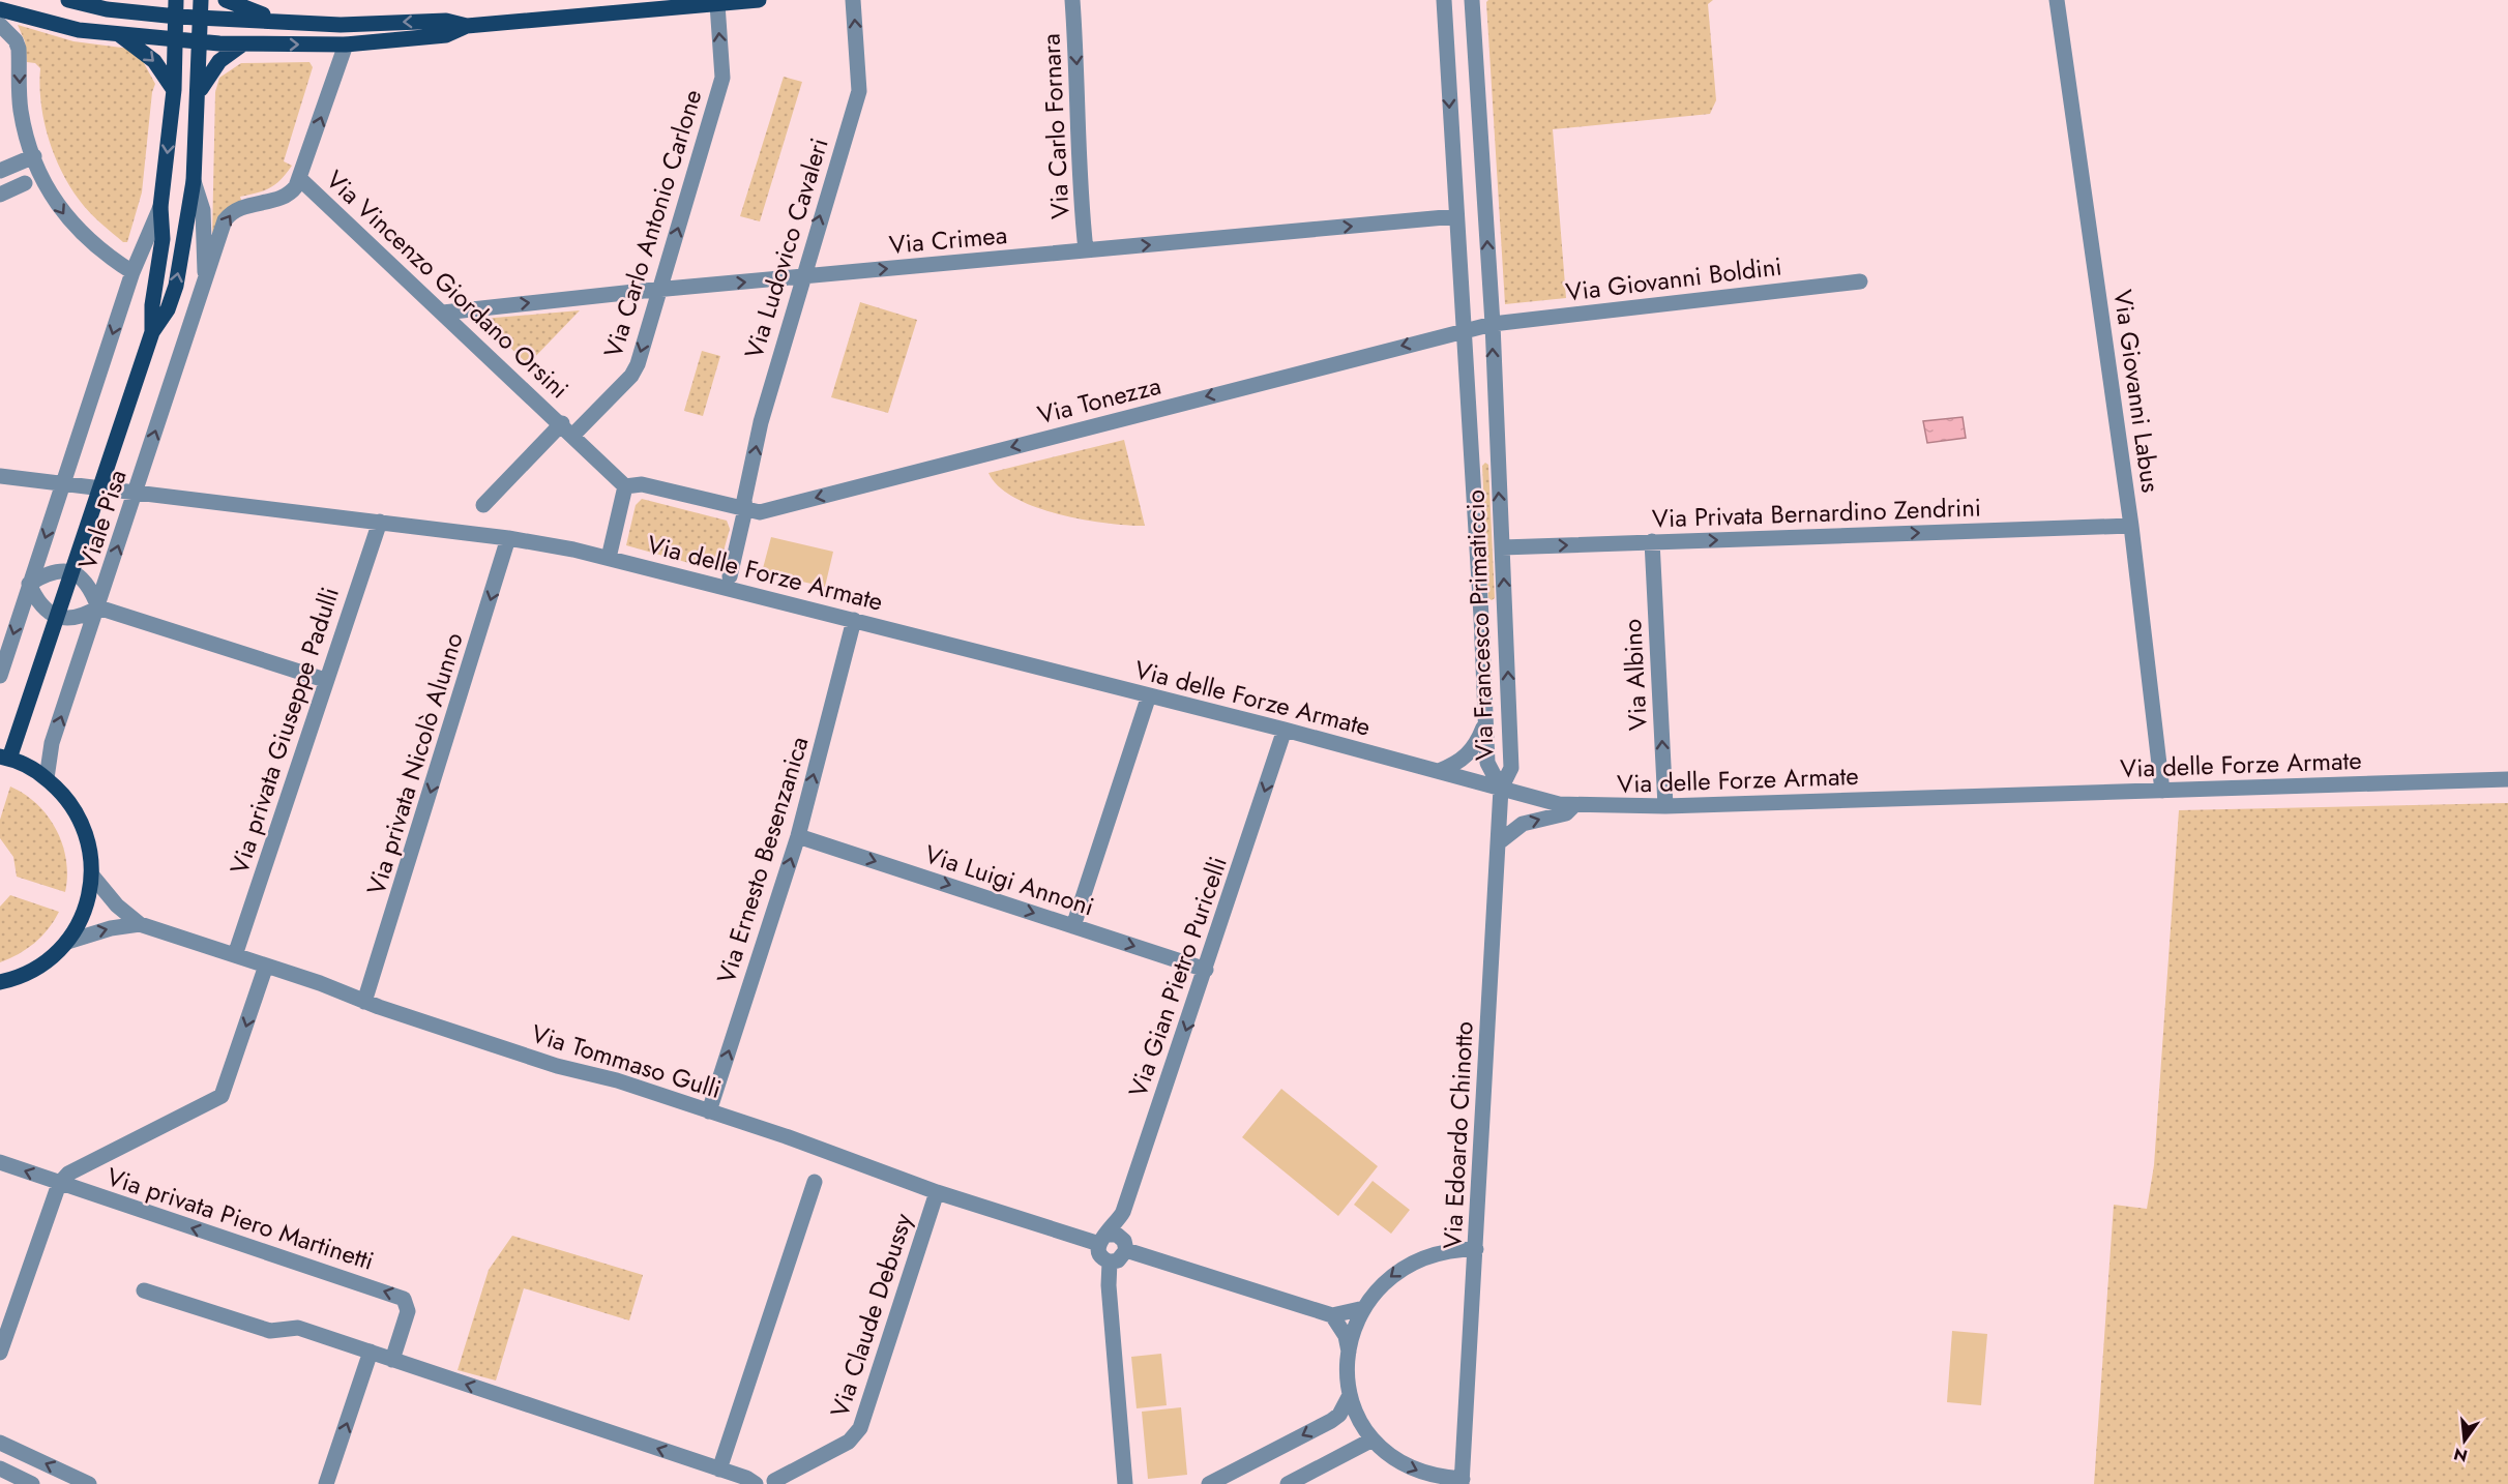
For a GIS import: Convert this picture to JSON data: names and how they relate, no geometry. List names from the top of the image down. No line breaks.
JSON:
{"streets":{"main road":["Viale Pisa"],"street":["Via Carlo Fornara","Via Carlo Antonio Carlone","Via Crimea","Via Ludovico Cavaleri","Via Giovanni Boldini","Via Vincenzo Giordano Orsini","Via Giovanni Labus","Via Tonezza","Via Privata Bernardino Zendrini","Via delle Forze Armate","Via Francesco Primaticcio","Via Albino","Via privata Giuseppe Padulli","Via privata Nicolò Alunno","Via Ernesto Besenzanica","Via Luigi Annoni","Via Gian Pietro Puricelli","Via Tommaso Gulli","Via Edoardo Chinotto","Via privata Piero Martinetti","Via Claude Debussy"]},"crossings":[["Via Carlo Fornara","Via Crimea"],["Via Carlo Antonio Carlone","Via Crimea"],["Via Carlo Antonio Carlone","Via Vincenzo Giordano Orsini"],["Via Crimea","Via Ludovico Cavaleri"],["Via Crimea","Via Vincenzo Giordano Orsini"],["Via Crimea","Via Francesco Primaticcio"],["Via Ludovico Cavaleri","Via Tonezza"],["Via Giovanni Boldini","Via Tonezza"],["Via Giovanni Boldini","Via Francesco Primaticcio"],["Via Vincenzo Giordano Orsini","Via Tonezza"],["Via Vincenzo Giordano Orsini","Viale Pisa"],["Via Giovanni Labus","Via Privata Bernardino Zendrini"],["Via Giovanni Labus","Via delle Forze Armate"],["Via Tonezza","Via Francesco Primaticcio"],["Via Privata Bernardino Zendrini","Via Francesco Primaticcio"],["Via Privata Bernardino Zendrini","Via Albino"],["Viale Pisa","Via delle Forze Armate"],["Via delle Forze Armate","Via Francesco Primaticcio"],["Via delle Forze Armate","Via Albino"],["Via delle Forze Armate","Via privata Giuseppe Padulli"],["Via delle Forze Armate","Via privata Nicolò Alunno"],["Via delle Forze Armate","Via Ernesto Besenzanica"],["Via delle Forze Armate","Via Gian Pietro Puricelli"],["Via delle Forze Armate","Via Edoardo Chinotto"],["Via Francesco Primaticcio","Via Edoardo Chinotto"],["Via privata Giuseppe Padulli","Via Tommaso Gulli"],["Via privata Nicolò Alunno","Via Tommaso Gulli"],["Via Ernesto Besenzanica","Via Luigi Annoni"],["Via Ernesto Besenzanica","Via Tommaso Gulli"],["Via Luigi Annoni","Via Gian Pietro Puricelli"],["Via Gian Pietro Puricelli","Via Tommaso Gulli"],["Via Tommaso Gulli","Via Claude Debussy"]],"one_way":["Via Carlo Fornara","Via Crimea","Via Ludovico Cavaleri","Via Tonezza","Via Privata Bernardino Zendrini","Via Albino","Via privata Nicolò Alunno","Via Ernesto Besenzanica","Via Luigi Annoni","Via Gian Pietro Puricelli"],"north":"bottom"}
